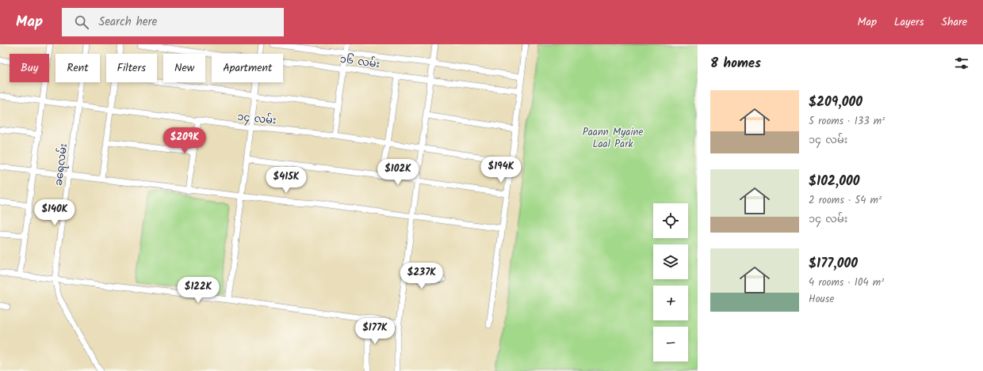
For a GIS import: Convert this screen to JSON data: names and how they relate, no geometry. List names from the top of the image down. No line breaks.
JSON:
{"streets":{"street":["၁၆ လမ်း","၁၄ လမ်း","ခရေလမ်း"]},"crossings":[["၁၄ လမ်း","ခရေလမ်း"]],"parks":["Paann Myaine Laal Park"],"page":{"header":"Map","search":"Search here","nav":["Map","Layers","Share"],"heading":"8 homes","chip":["Buy","Rent","Filters","New","Apartment"],"list":[{"name":"$209,000","note":"5 rooms · 133 m² · ၁၄ လမ်း"},{"name":"$102,000","note":"2 rooms · 54 m² · ၁၄ လမ်း"},{"name":"$177,000","note":"4 rooms · 104 m² · House"}],"price":["$209K","$194K","$102K","$415K","$140K","$237K","$122K","$177K"],"map_buttons":["+","−"]}}
